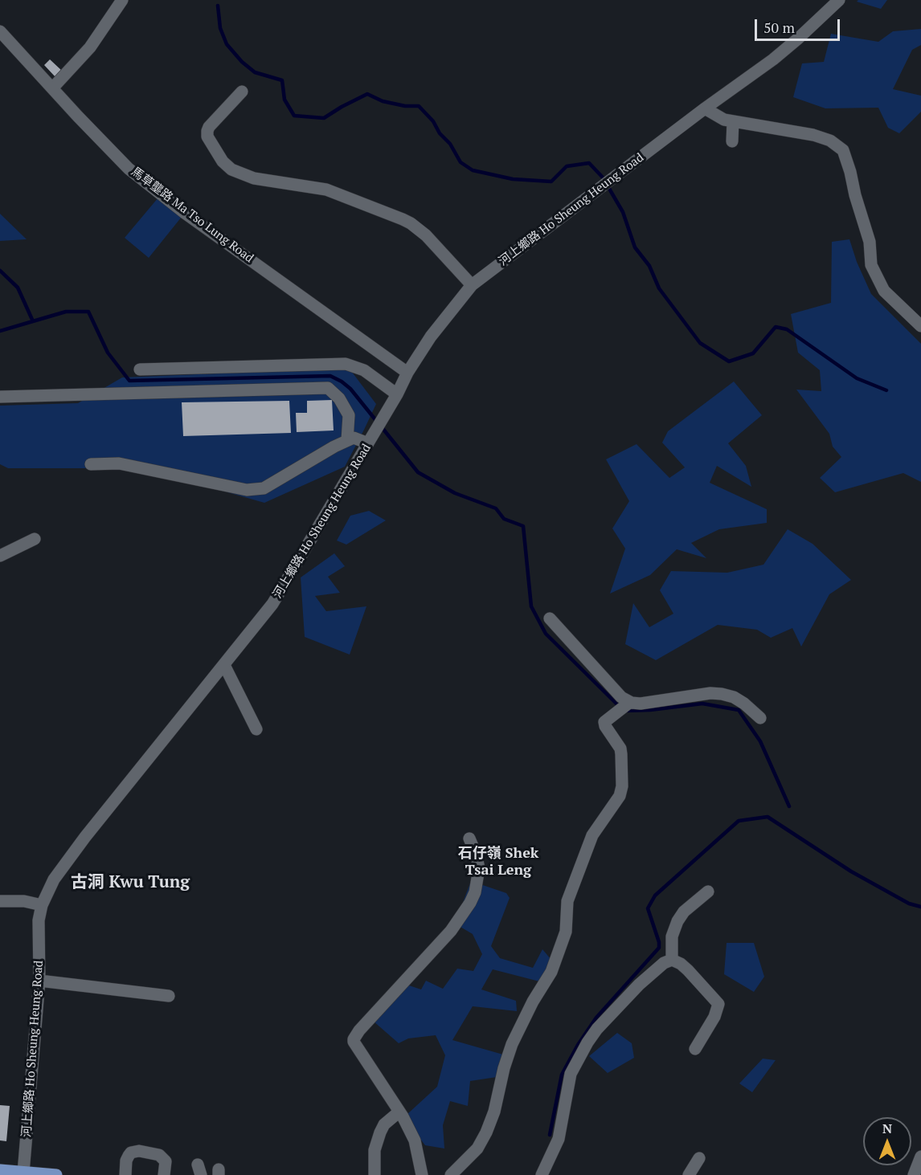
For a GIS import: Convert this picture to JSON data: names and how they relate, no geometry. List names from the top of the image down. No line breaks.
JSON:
{"streets":{"street":["河上鄉路 Ho Sheung Heung Road","馬草壟路 Ma Tso Lung Road"]},"crossings":[["河上鄉路 Ho Sheung Heung Road","馬草壟路 Ma Tso Lung Road"]],"districts":["石仔嶺 Shek Tsai Leng","古洞 Kwu Tung"],"scale_bar":"50 m","north":"top"}
